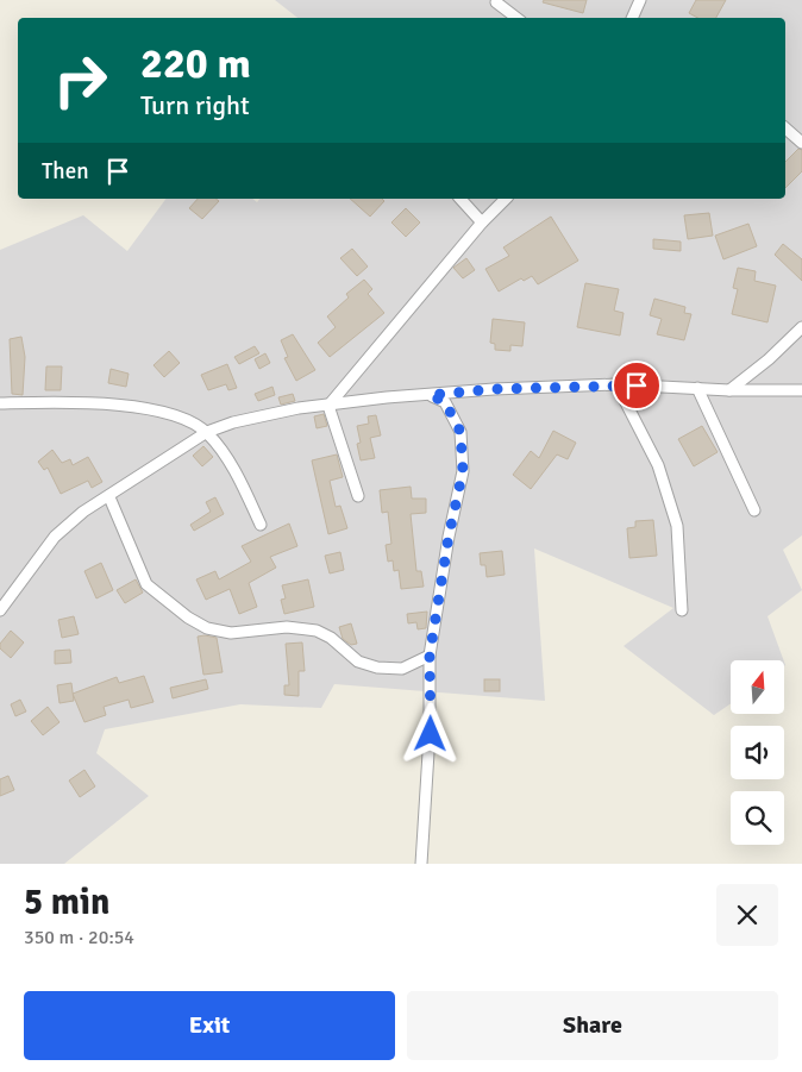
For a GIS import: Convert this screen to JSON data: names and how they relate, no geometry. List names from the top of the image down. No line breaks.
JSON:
{"north":"top","page":{"turn":["220 m","Turn right"],"then":"Then","heading":["5 min","350 m · 20:54"],"buttons":["Exit","Share"]}}
